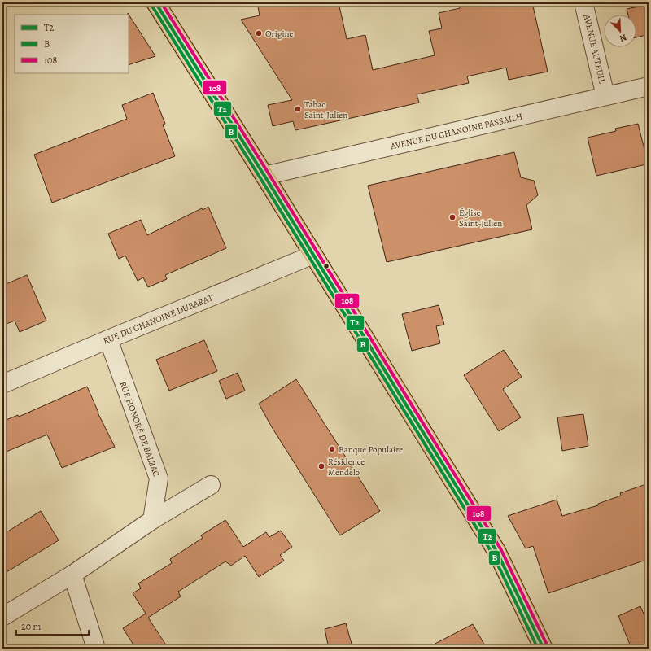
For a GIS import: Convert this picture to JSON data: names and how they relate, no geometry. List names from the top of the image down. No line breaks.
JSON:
{"streets":{"street":["AVENUE AUTEUIL","AVENUE DU CHANOINE PASSAILH","RUE DU CHANOINE DUBARAT","RUE HONORÉ DE BALZAC"]},"crossings":[["AVENUE AUTEUIL","AVENUE DU CHANOINE PASSAILH"],["RUE DU CHANOINE DUBARAT","RUE HONORÉ DE BALZAC"]],"places":["Origine","Tabac Saint-Julien","Église Saint-Julien","Banque Populaire","Résidence Mendelo"],"lines":["transit line T2","transit line 108","transit line B"],"legend":["T2","B","108"],"scale_bar":"20 m","north":"bottom right"}
